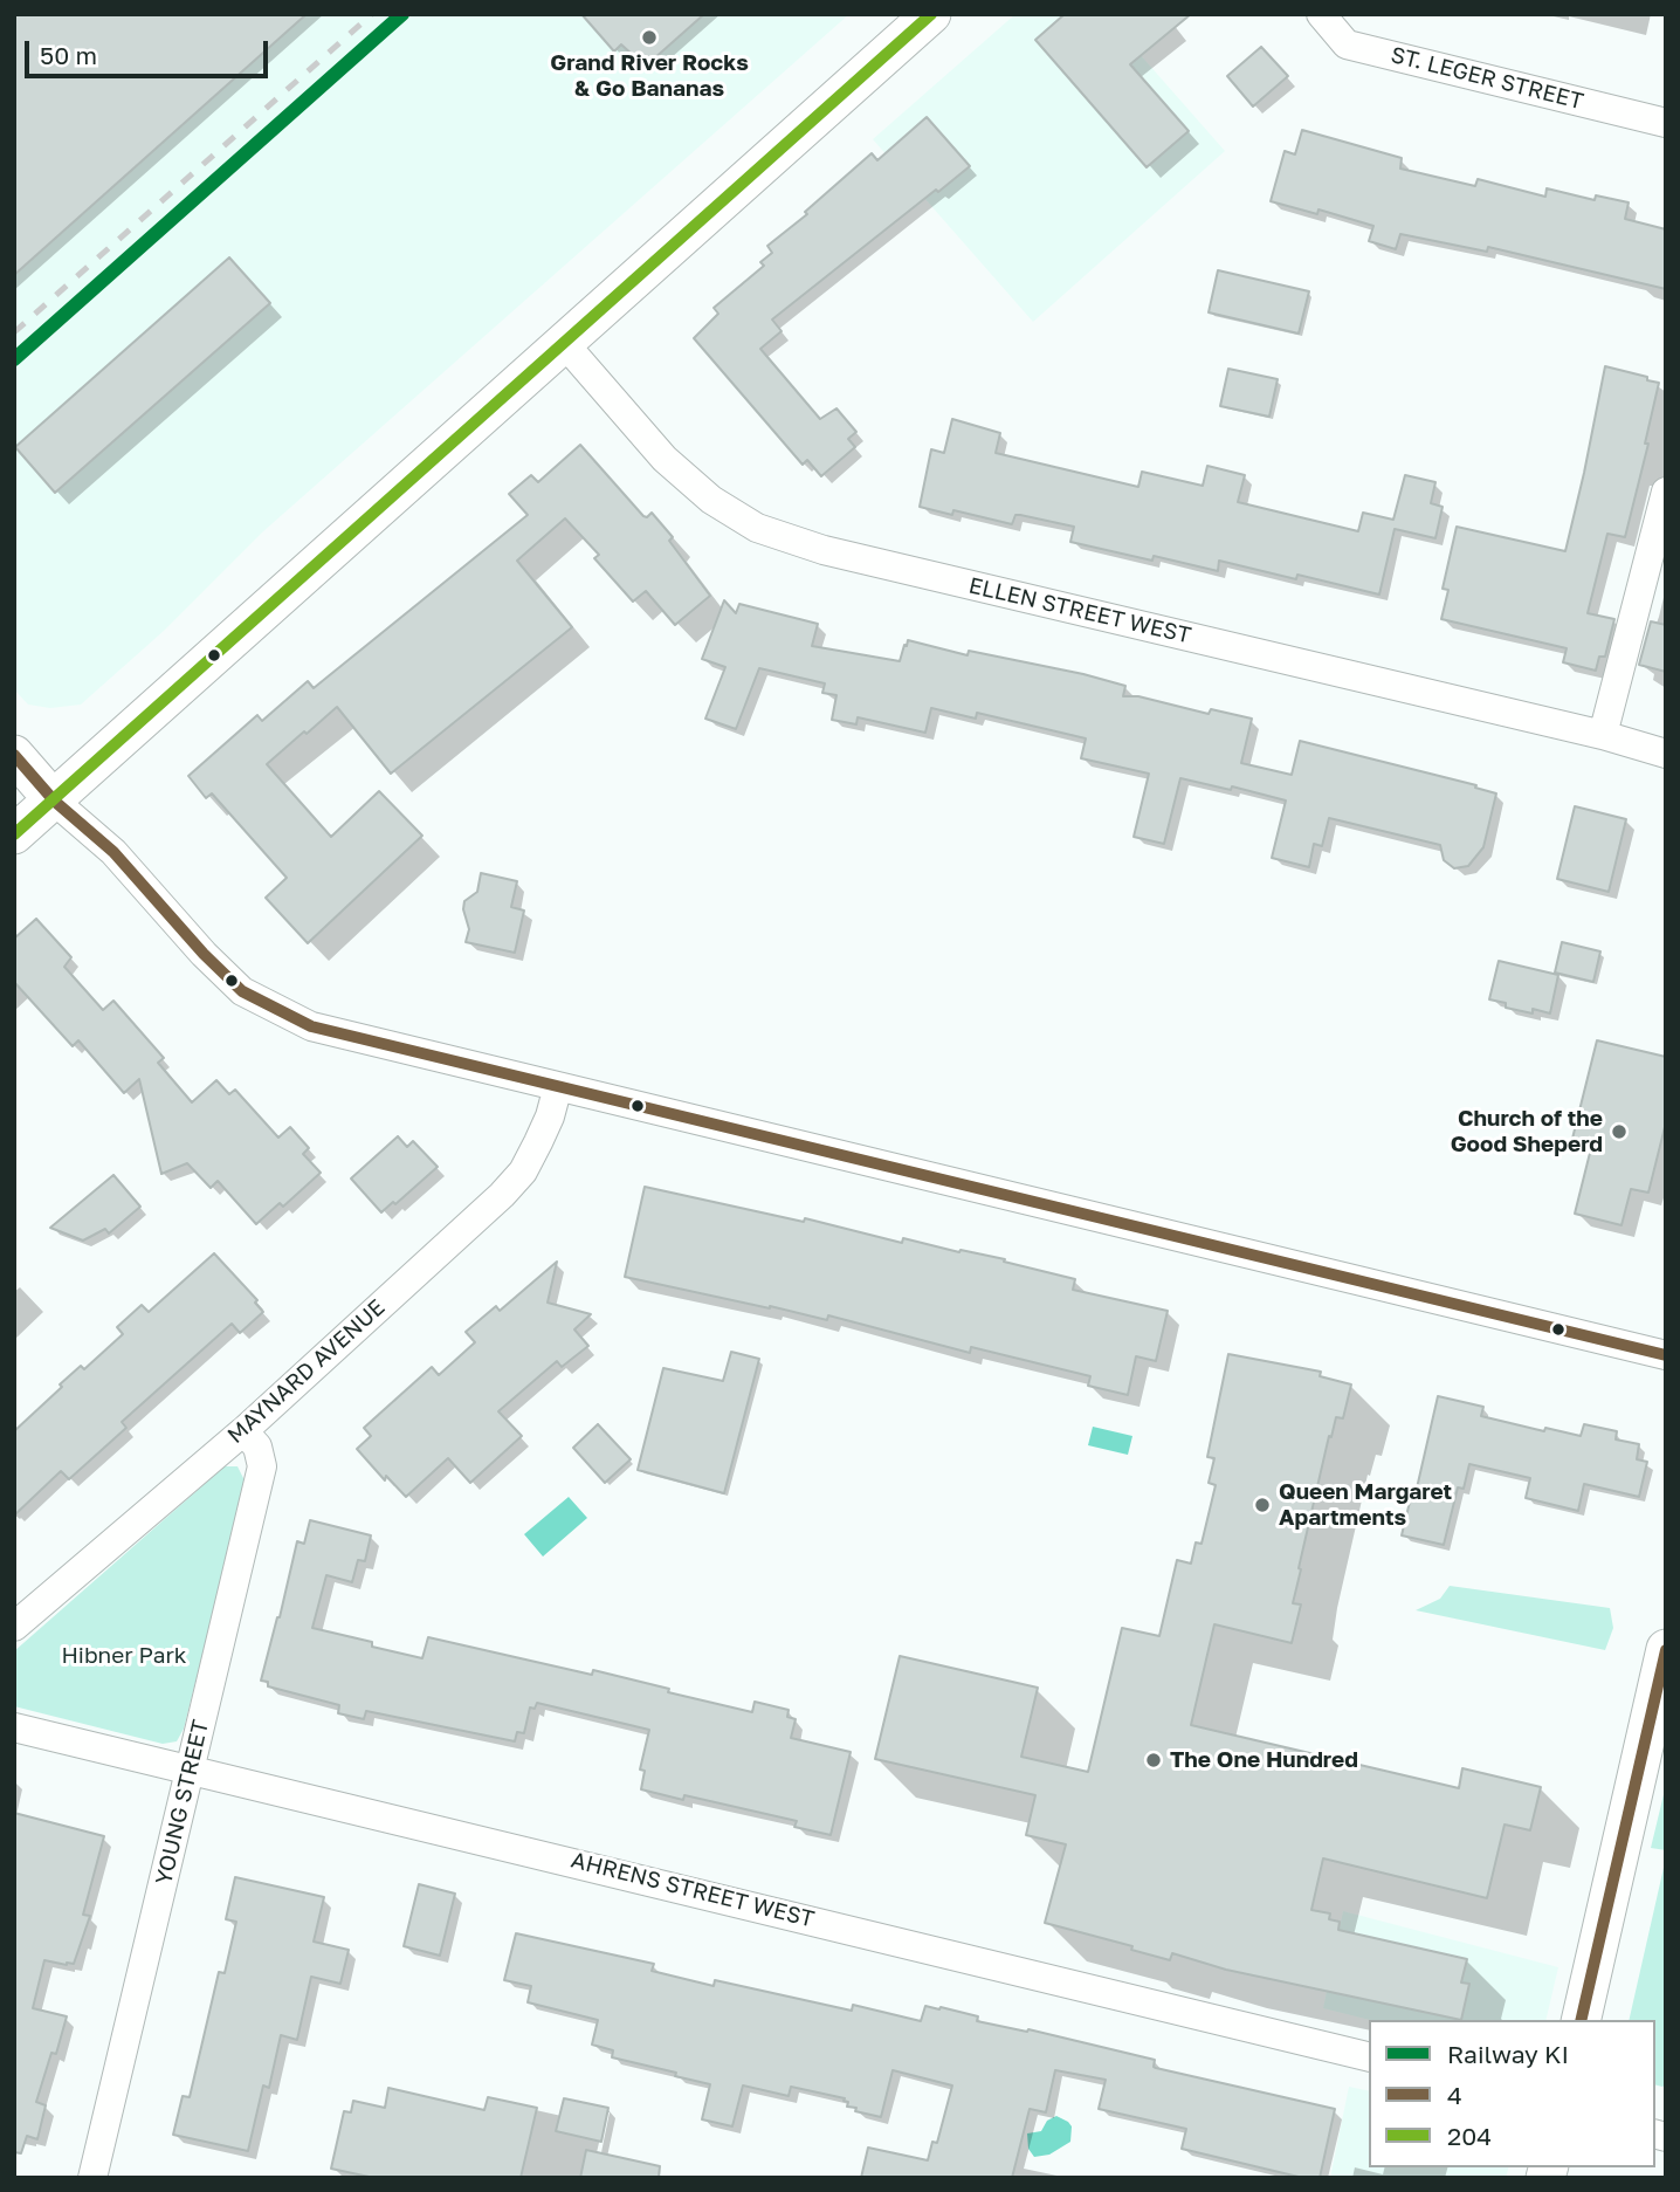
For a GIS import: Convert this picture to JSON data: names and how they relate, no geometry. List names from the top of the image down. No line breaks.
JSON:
{"streets":{"street":["ST. LEGER STREET","ELLEN STREET WEST","MAYNARD AVENUE","YOUNG STREET","AHRENS STREET WEST"]},"crossings":[["MAYNARD AVENUE","YOUNG STREET"],["YOUNG STREET","AHRENS STREET WEST"]],"parks":["Hibner Park"],"places":["Grand River Rocks & Go Bananas","Church of the Good Sheperd","Queen Margaret Apartments","The One Hundred"],"lines":["rail line KI","transit line 204","transit line 4"],"legend":["Railway KI","4","204"],"scale_bar":"50 m"}
